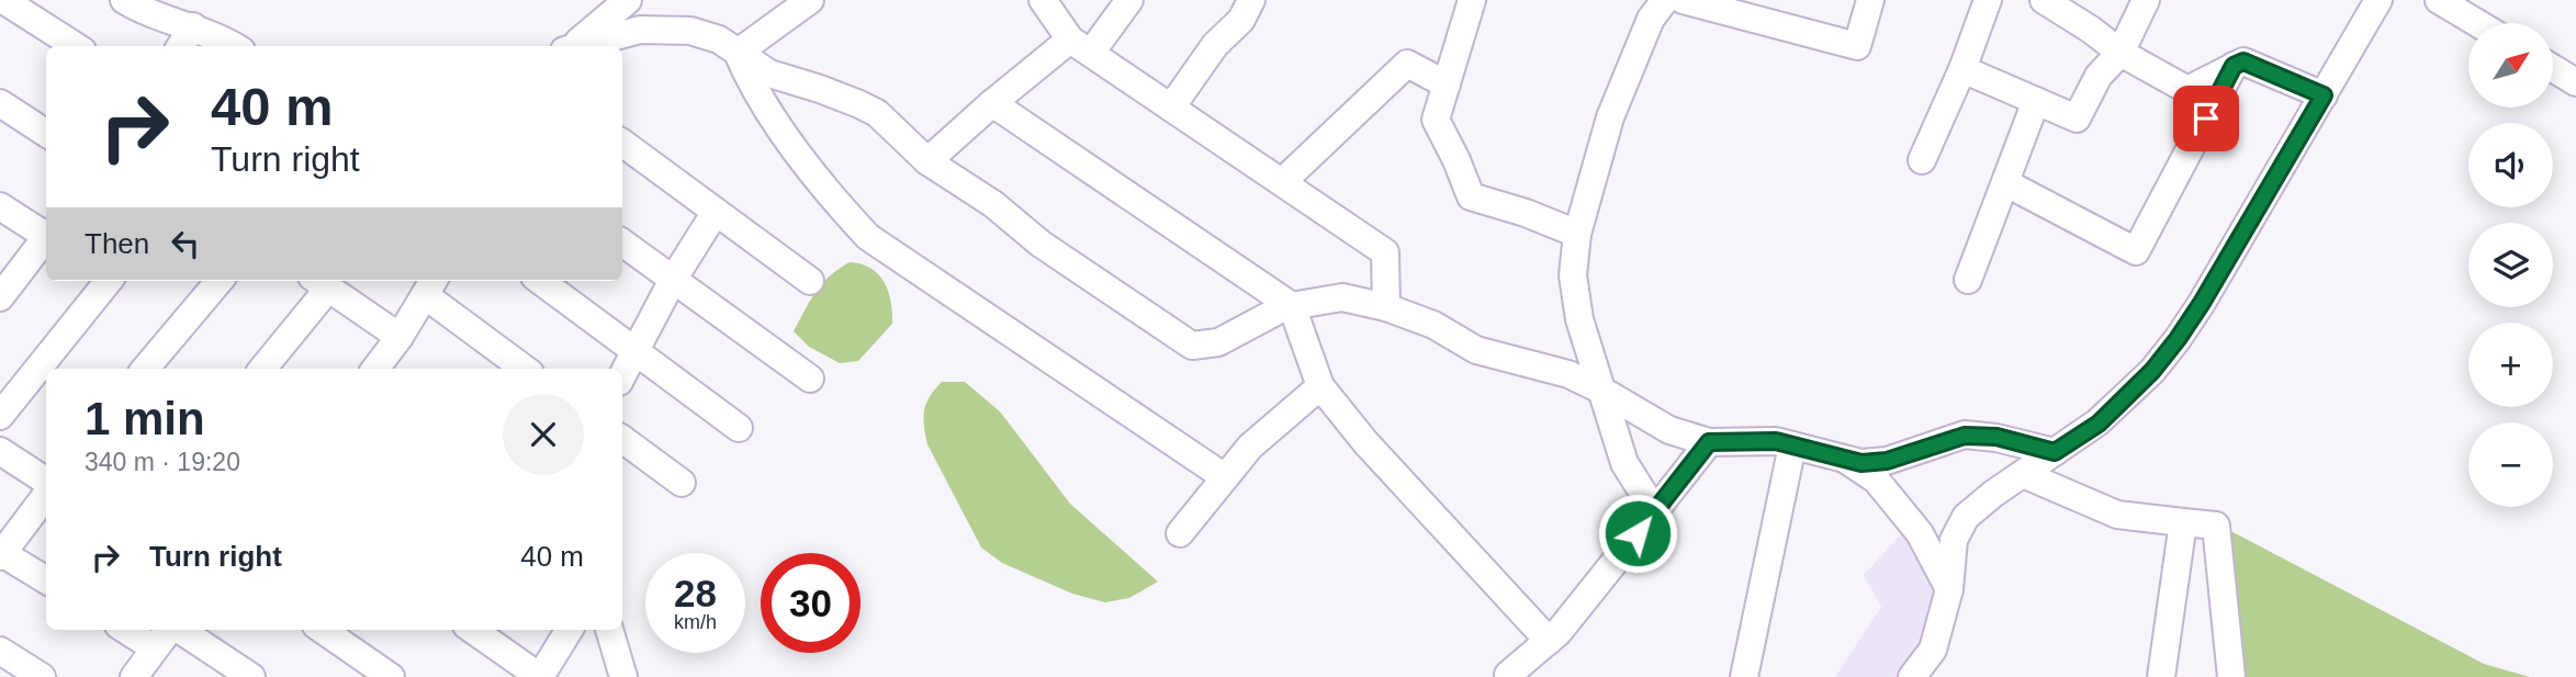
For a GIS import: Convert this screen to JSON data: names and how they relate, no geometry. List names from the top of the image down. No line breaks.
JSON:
{"north":"top right","page":{"map_buttons":["+","−"],"turn":["40 m","Turn right"],"then":"Then","heading":["1 min","340 m · 19:20"],"list":[{"name":"Turn right","value":"40 m"}],"speed":"28 km/h","limit":"30"}}
